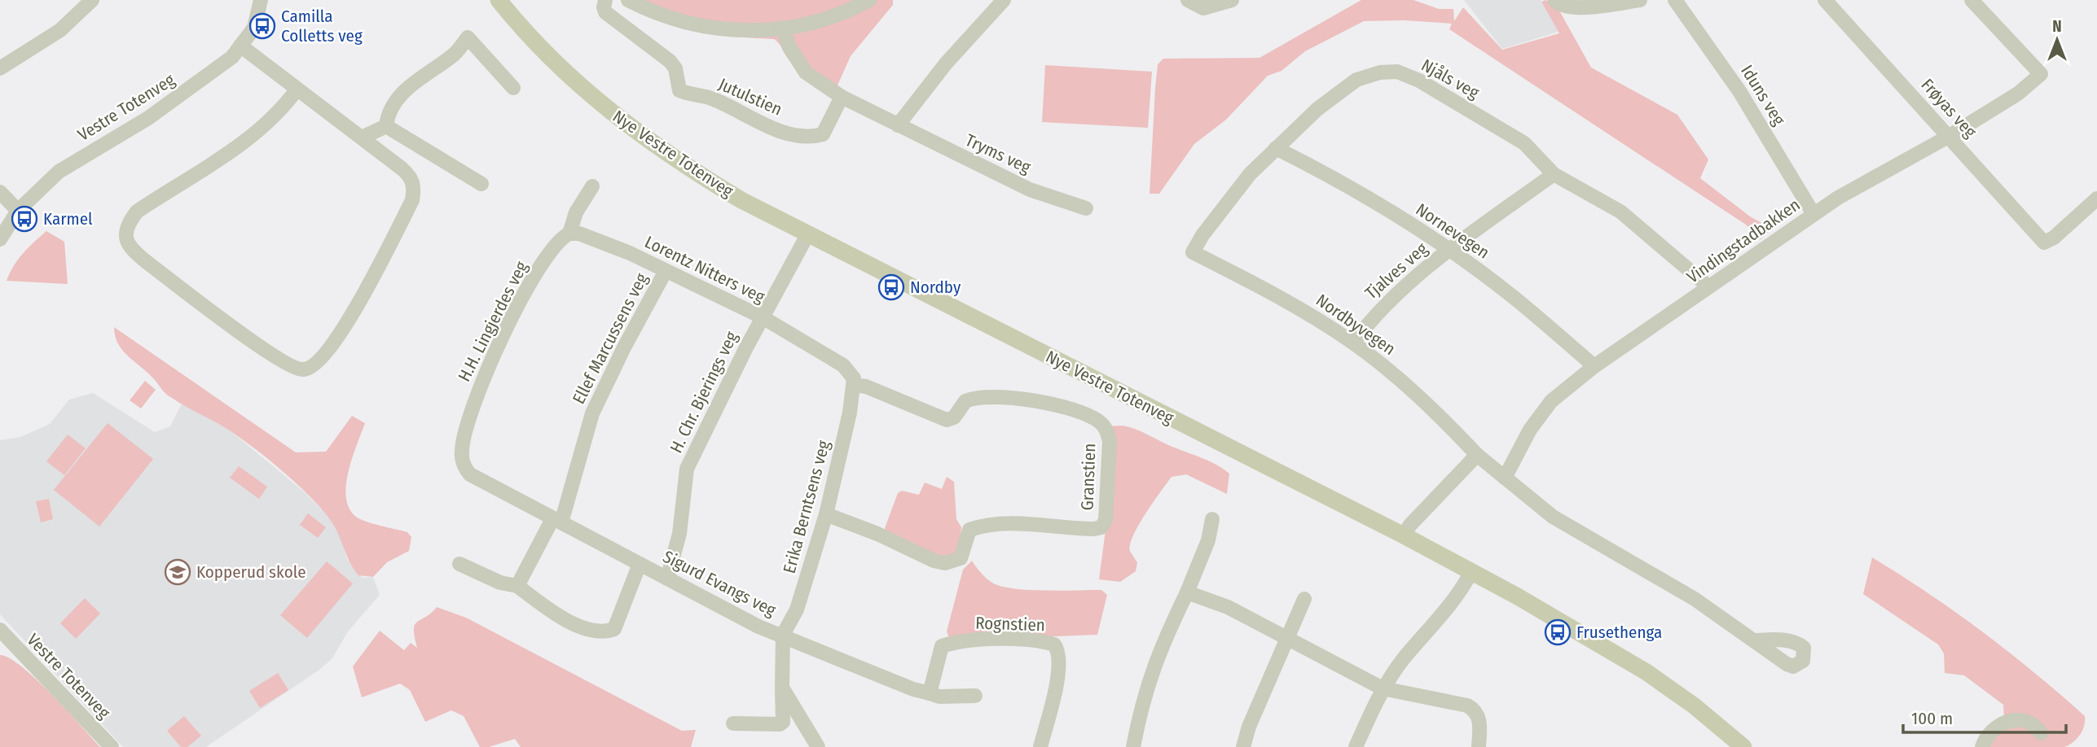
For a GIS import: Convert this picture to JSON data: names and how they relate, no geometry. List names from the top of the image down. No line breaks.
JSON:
{"streets":{"main road":["Nye Vestre Totenveg"],"street":["Njåls veg","Iduns veg","Jutulstien","Vestre Totenveg","Frøyas veg","Tryms veg","Nornevegen","Vindingstadbakken","Lorentz Nitters veg","Tjalves veg","H.H. Lingjerdes veg","Nordbyvegen","Ellef Marcussens veg","H. Chr. Bjerings veg","Granstien","Erika Berntsens veg","Sigurd Evangs veg","Rognstien"]},"crossings":[["Njåls veg","Nornevegen"],["Njåls veg","Vindingstadbakken"],["Njåls veg","Tjalves veg"],["Njåls veg","Nordbyvegen"],["Iduns veg","Vindingstadbakken"],["Jutulstien","Tryms veg"],["Frøyas veg","Vindingstadbakken"],["Nye Vestre Totenveg","H. Chr. Bjerings veg"],["Nornevegen","Vindingstadbakken"],["Nornevegen","Tjalves veg"],["Vindingstadbakken","Nordbyvegen"],["Lorentz Nitters veg","H.H. Lingjerdes veg"],["Lorentz Nitters veg","Ellef Marcussens veg"],["Lorentz Nitters veg","H. Chr. Bjerings veg"],["Lorentz Nitters veg","Granstien"],["Lorentz Nitters veg","Erika Berntsens veg"],["Tjalves veg","Nordbyvegen"],["H.H. Lingjerdes veg","Sigurd Evangs veg"],["Ellef Marcussens veg","Sigurd Evangs veg"],["H. Chr. Bjerings veg","Sigurd Evangs veg"],["Granstien","Erika Berntsens veg"],["Erika Berntsens veg","Sigurd Evangs veg"]],"places":{"bus stop":["Camilla Colletts veg","Karmel","Nordby","Frusethenga"],"school or university":["Kopperud skole"]},"scale_bar":"100 m","north":"top"}
